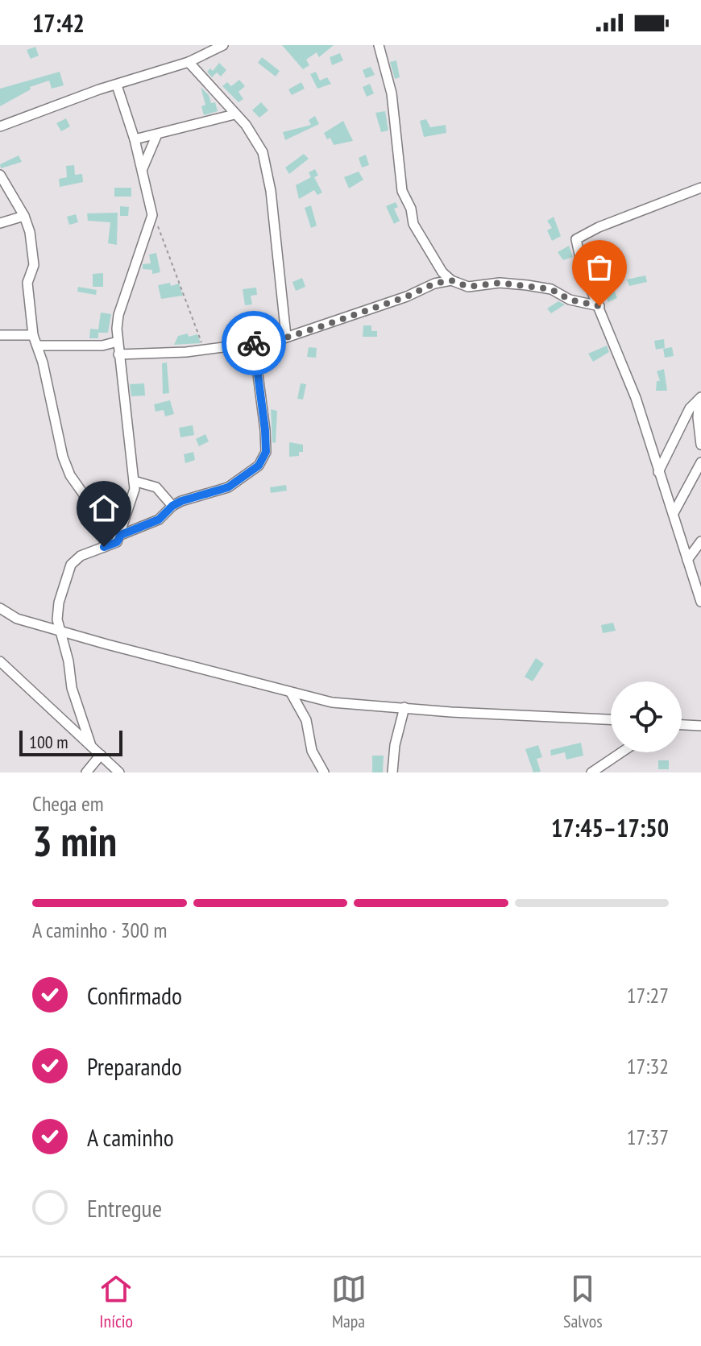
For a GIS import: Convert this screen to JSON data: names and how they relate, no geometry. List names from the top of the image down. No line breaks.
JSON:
{"scale_bar":"100 m","page":{"status":"17:42","scale":"100 m","heading":["3 min","Chega em","17:45–17:50"],"bar":"A caminho · 300 m","list":[["Confirmado","17:27"],["Preparando","17:32"],["A caminho","17:37"],"Entregue"],"tabs":["Início","Mapa","Salvos"]}}
